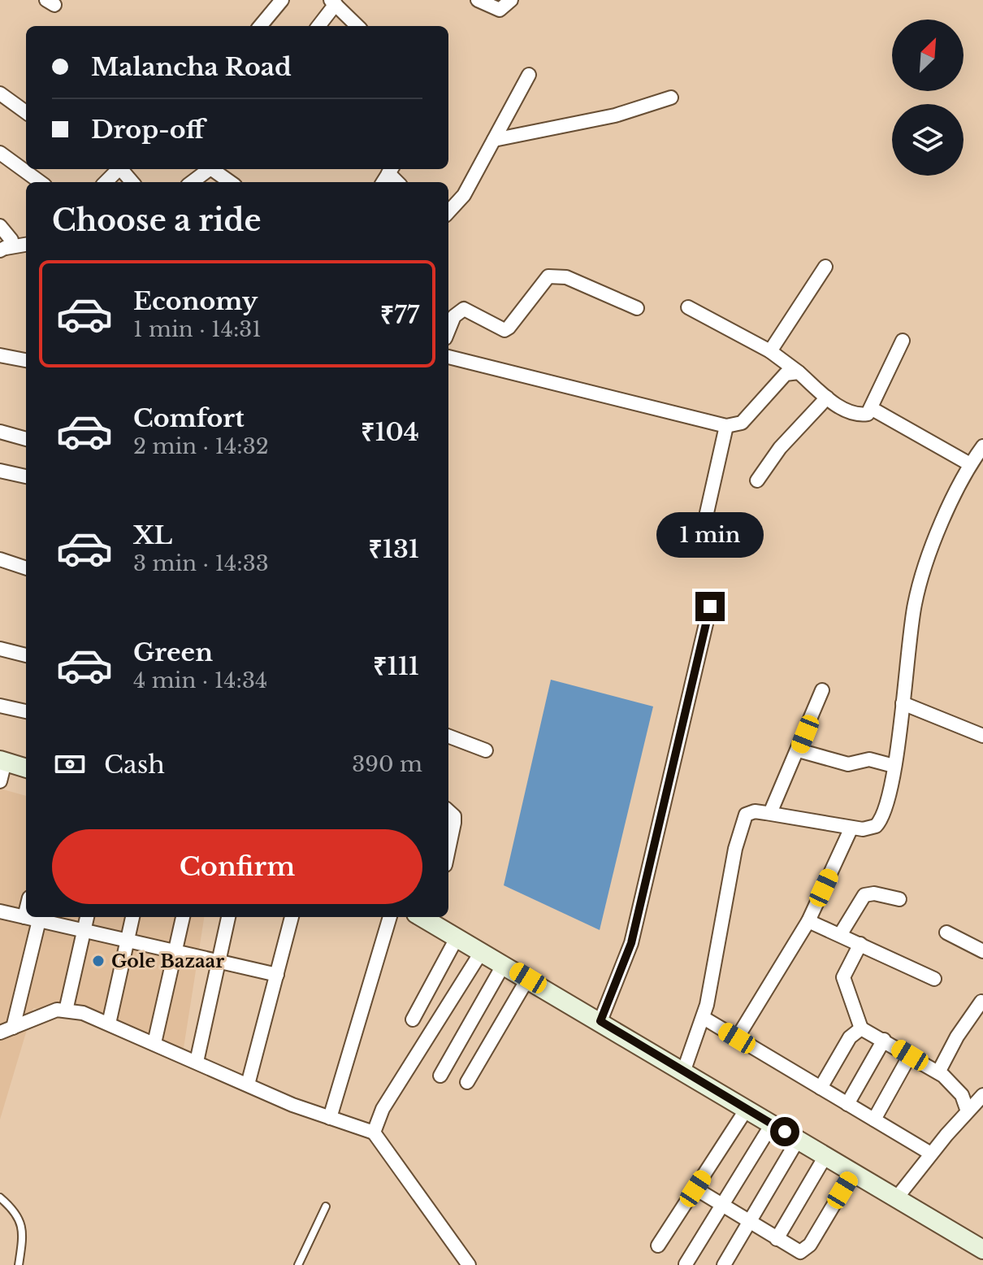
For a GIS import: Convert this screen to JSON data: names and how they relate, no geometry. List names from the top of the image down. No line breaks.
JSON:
{"places":["Gole Bazaar"],"north":"top right","page":{"banner":["Malancha Road","Drop-off"],"heading":"Choose a ride","list":[{"name":"Economy","note":"1 min · 14:31","value":"₹77"},{"name":"Comfort","note":"2 min · 14:32","value":"₹104"},{"name":"XL","note":"3 min · 14:33","value":"₹131"},{"name":"Green","note":"4 min · 14:34","value":"₹111"}],"bubble":"1 min","pay":["Cash","390 m"],"buttons":"Confirm"}}
